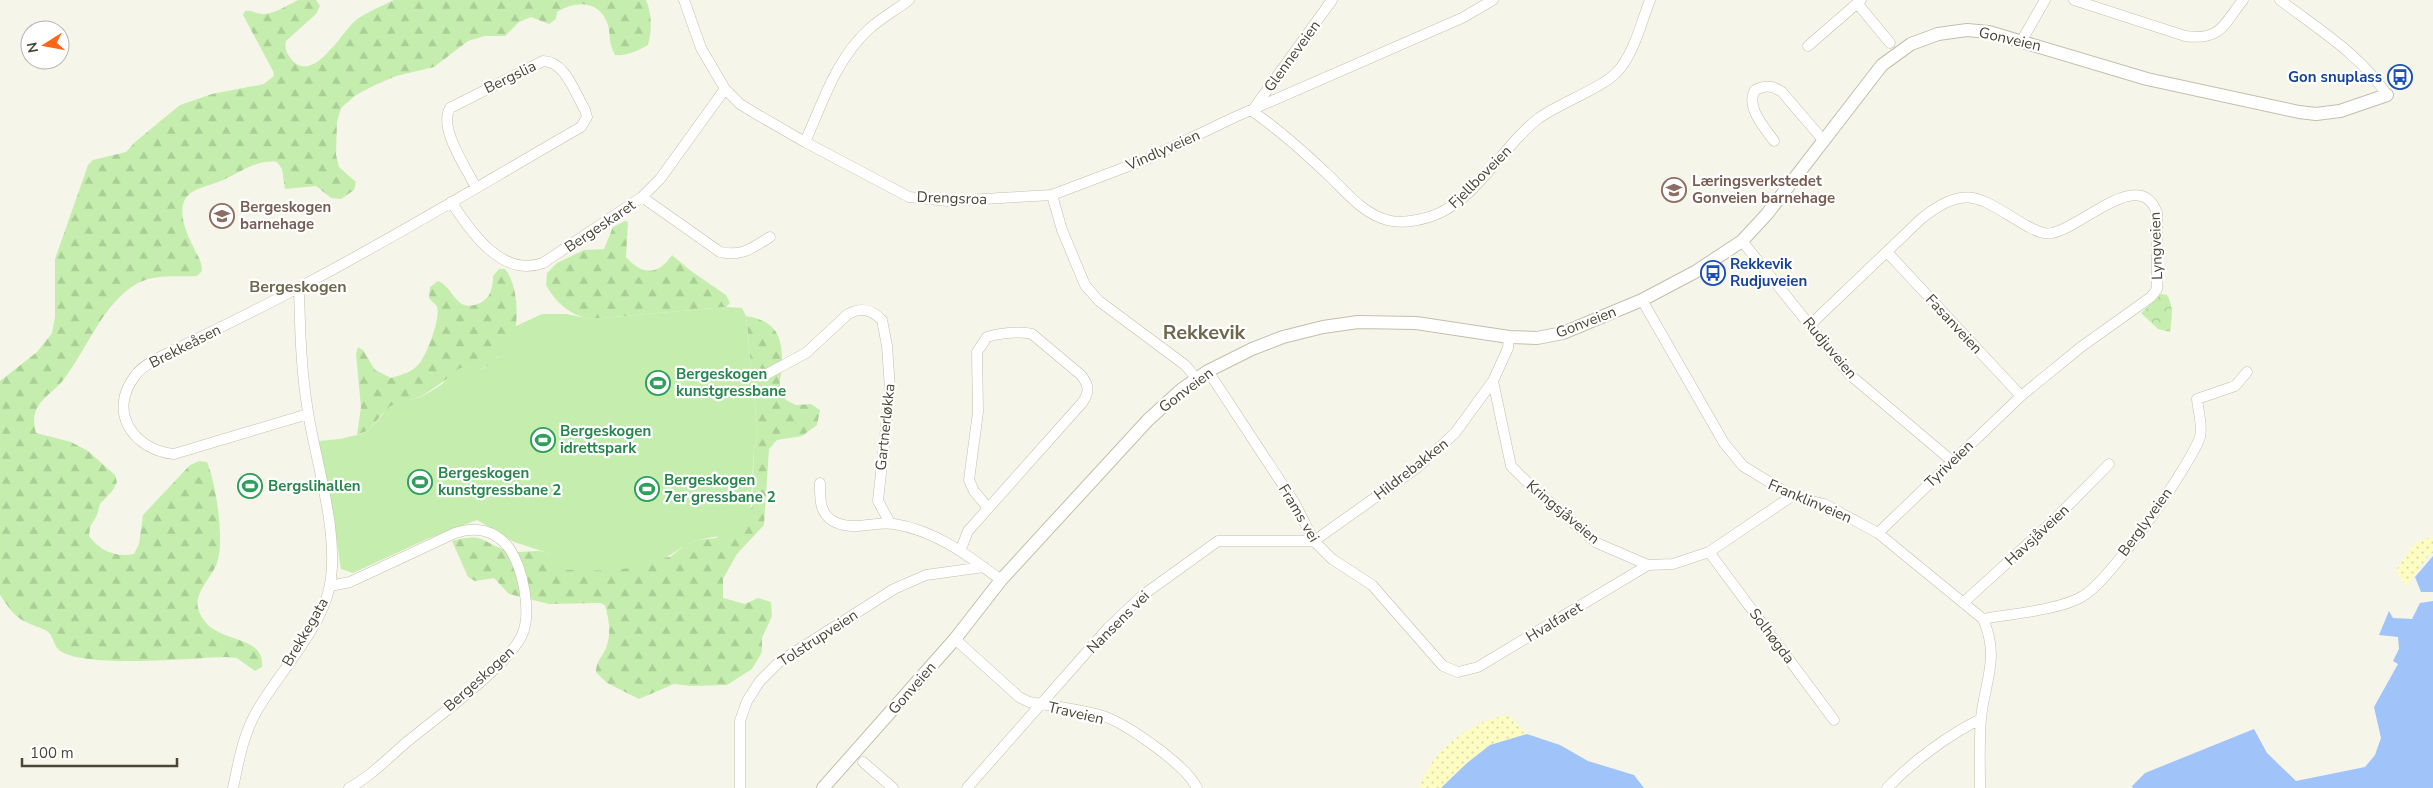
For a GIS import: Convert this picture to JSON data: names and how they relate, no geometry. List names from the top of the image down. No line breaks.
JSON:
{"streets":{"street":["Gonveien","Glenneveien","Bergslia","Vindlyveien","Fjellboveien","Drengsroa","Bergeskaret","Lyngveien","Fasanveien","Brekkeåsen","Rudjuveien","Gartnerløkka","Tyriveien","Hildrebakken","Franklinveien","Kringsjåveien","Frams vei","Berglyveien","Havsjåveien","Nansens vei","Hvalfaret","Brekkegata","Solhøgda","Tolstrupveien","Bergeskogen","Traveien"]},"crossings":[["Gonveien","Rudjuveien"],["Gonveien","Franklinveien"],["Gonveien","Frams vei"],["Gonveien","Traveien"],["Glenneveien","Vindlyveien"],["Glenneveien","Fjellboveien"],["Bergslia","Bergeskaret"],["Bergslia","Brekkeåsen"],["Bergslia","Brekkegata"],["Vindlyveien","Fjellboveien"],["Vindlyveien","Drengsroa"],["Drengsroa","Bergeskaret"],["Lyngveien","Fasanveien"],["Lyngveien","Rudjuveien"],["Lyngveien","Tyriveien"],["Fasanveien","Tyriveien"],["Brekkeåsen","Brekkegata"],["Rudjuveien","Tyriveien"],["Tyriveien","Franklinveien"],["Hildrebakken","Kringsjåveien"],["Hildrebakken","Frams vei"],["Hildrebakken","Nansens vei"],["Franklinveien","Kringsjåveien"],["Franklinveien","Berglyveien"],["Franklinveien","Havsjåveien"],["Kringsjåveien","Hvalfaret"],["Kringsjåveien","Solhøgda"],["Frams vei","Nansens vei"],["Frams vei","Hvalfaret"],["Nansens vei","Traveien"],["Brekkegata","Bergeskogen"]],"districts":["Bergeskogen","Rekkevik"],"places":{"bus stop":["Gon snuplass","Rekkevik Rudjuveien"],"school or university":["Læringsverkstedet Gonveien barnehage","Bergeskogen barnehage"],"sports":["Bergeskogen kunstgressbane","Bergeskogen idrettspark","Bergeskogen kunstgressbane 2","Bergslihallen","Bergeskogen 7er gressbane 2"]},"scale_bar":"100 m","north":"left"}
